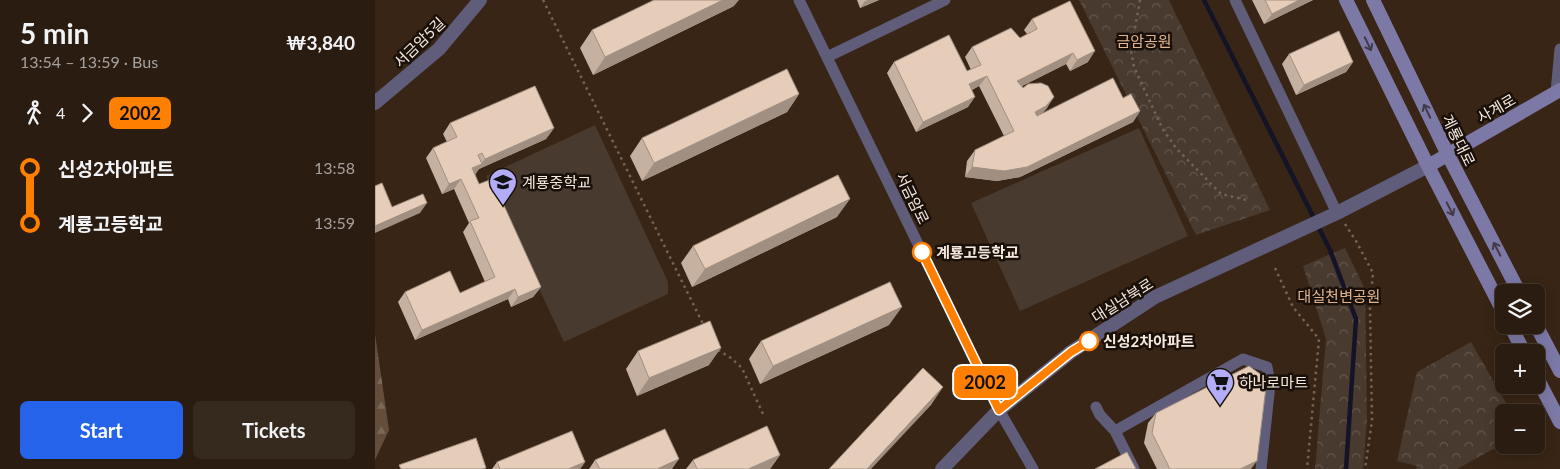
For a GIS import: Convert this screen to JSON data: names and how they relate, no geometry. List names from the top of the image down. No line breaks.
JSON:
{"streets":{"main road":["사계로","계룡대로"],"street":["서금암5길","서금암로","대실남북로"]},"crossings":[["사계로","계룡대로"],["서금암로","대실남북로"]],"parks":["금암공원","대실천변공원"],"places":{"school or university":["계룡중학교"],"other":["계룡고등학교","신성2차아파트"],"supermarket":["하나로마트"]},"lines":["bus line 2002"],"page":{"heading":["5 min","13:54 – 13:59 · Bus","₩3,840"],"on_map":"2002","legs":["4","2002"],"list":[{"name":"신성2차아파트","value":"13:58"},{"name":"계룡고등학교","value":"13:59"}],"map_buttons":["+","−"],"buttons":["Start","Tickets"]}}
